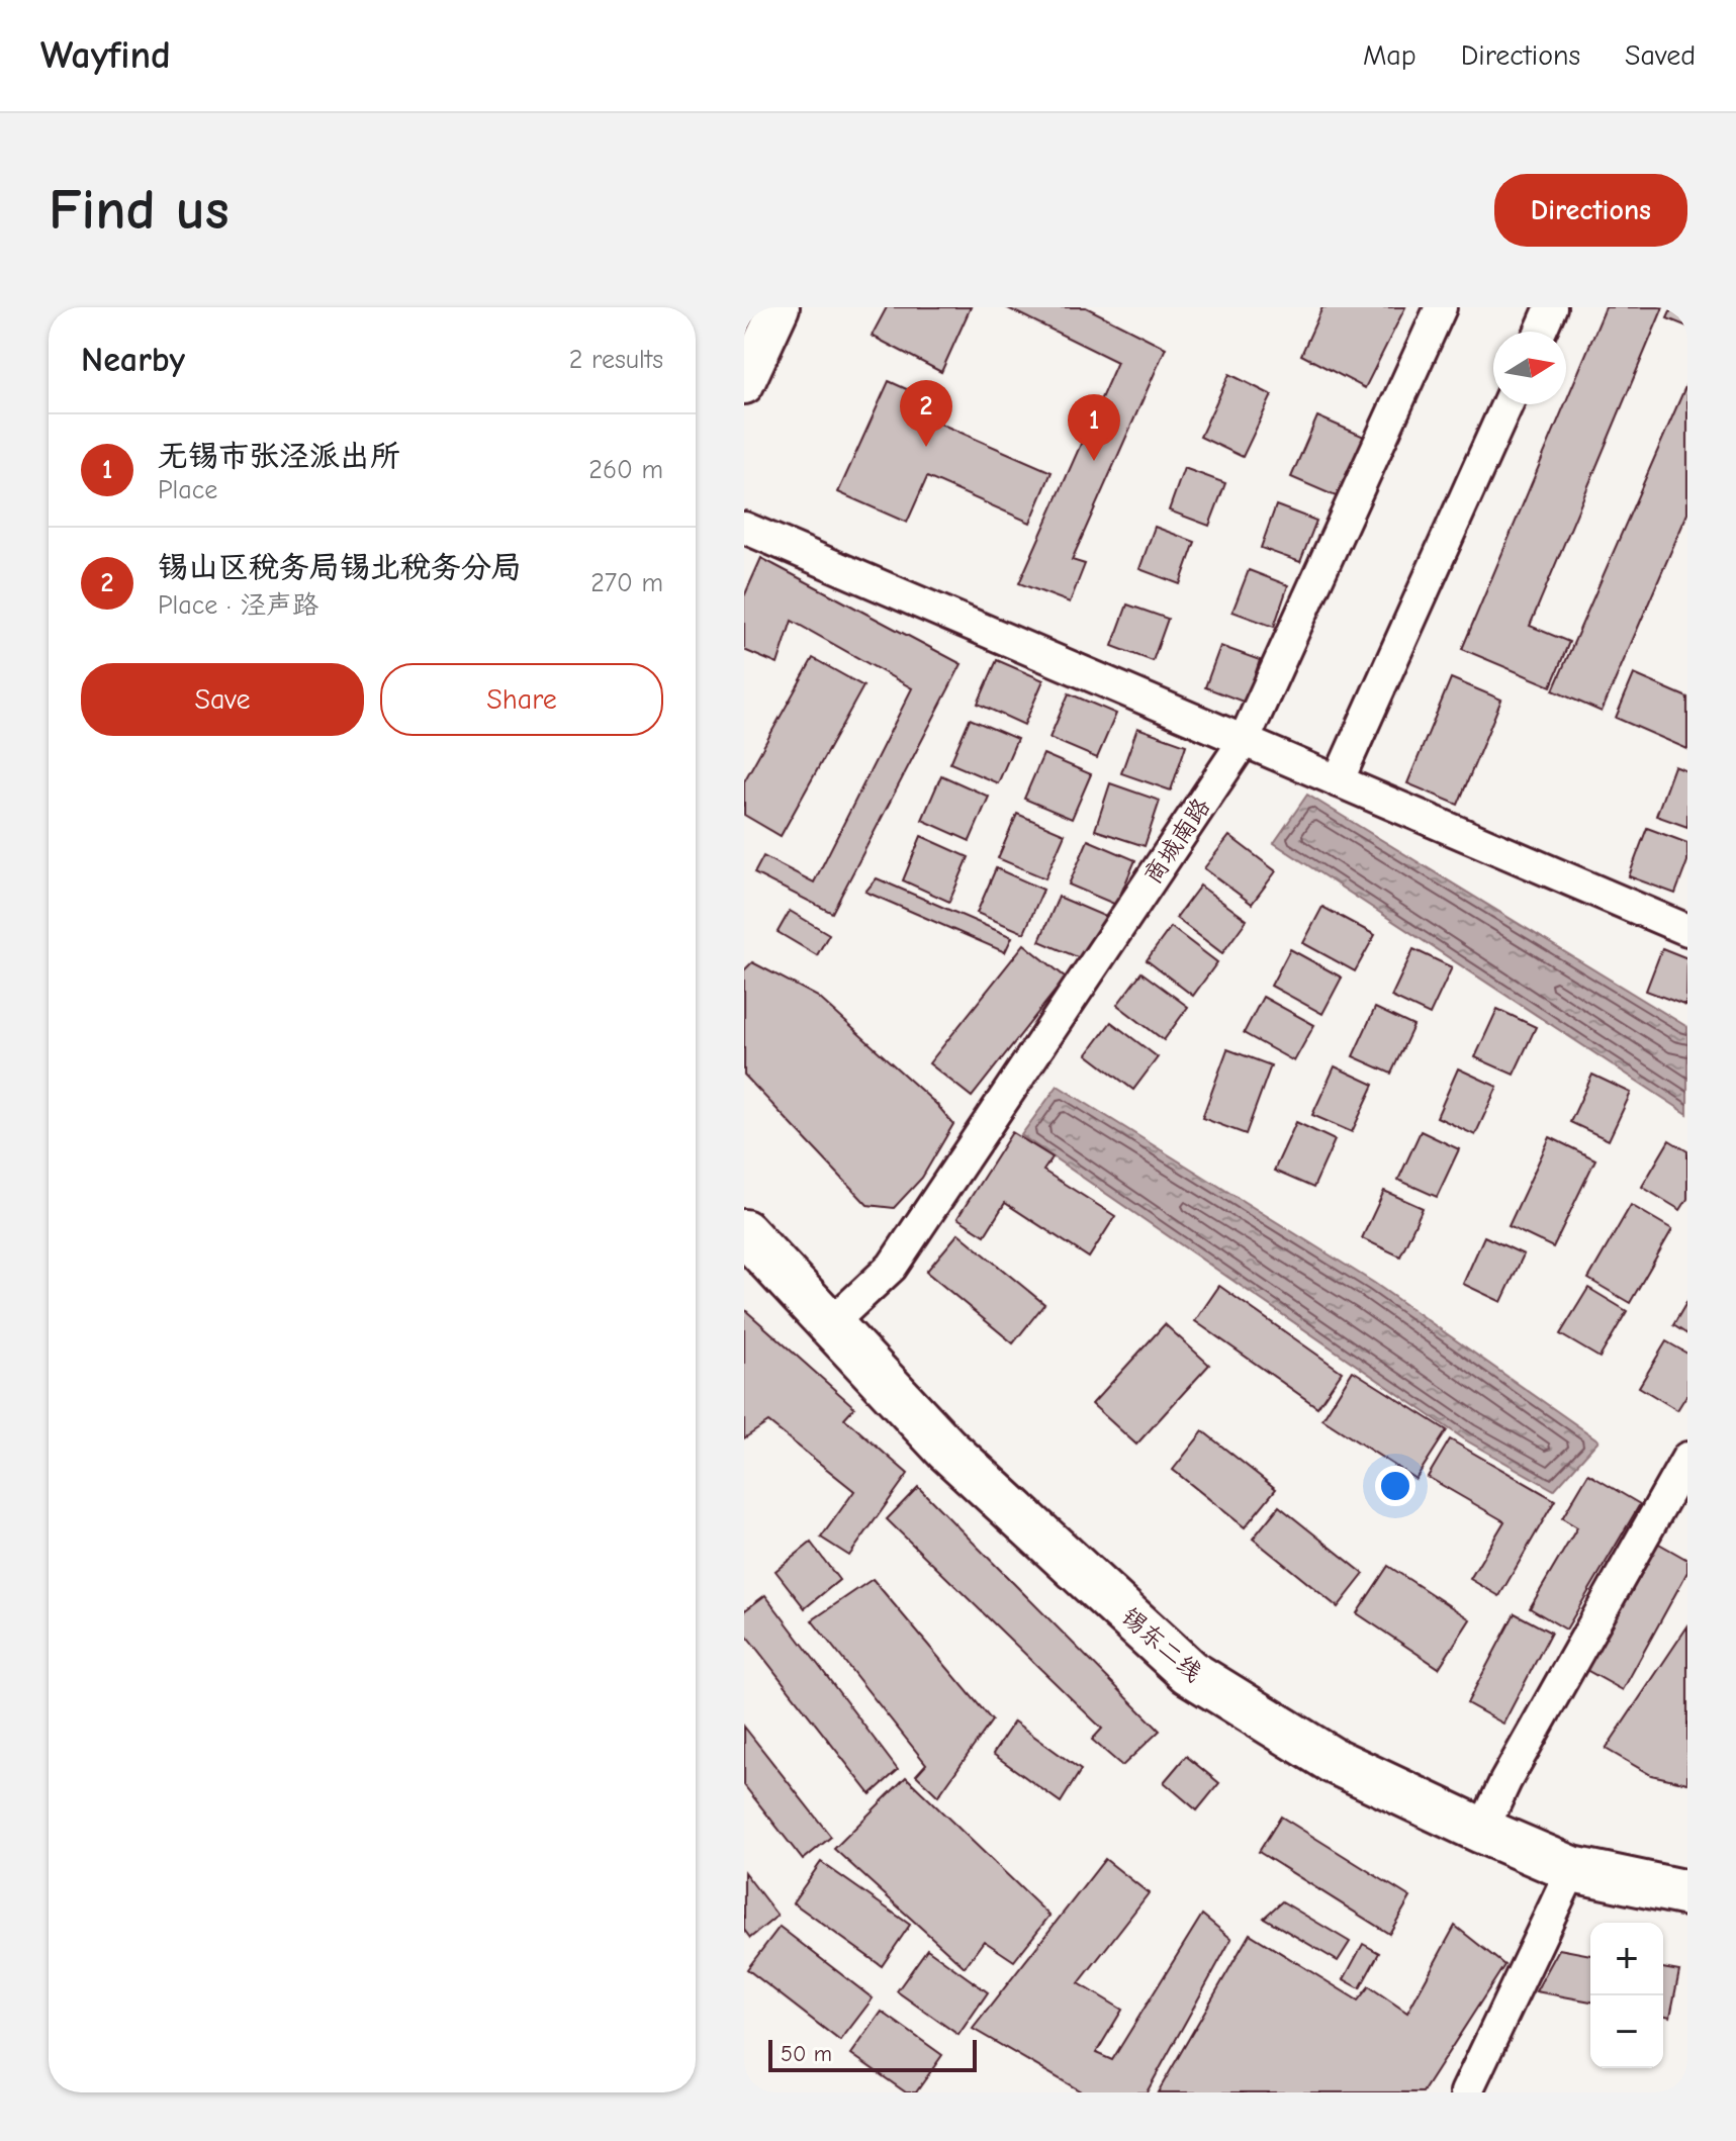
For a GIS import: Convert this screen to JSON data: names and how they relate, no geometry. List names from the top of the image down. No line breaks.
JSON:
{"streets":{"main road":["锡东二线"],"street":["商城南路"]},"crossings":[["商城南路","锡东二线"]],"scale_bar":"50 m","north":"right","page":{"header":"Wayfind","nav":["Map","Directions","Saved"],"buttons":["Directions",["Save","Share"]],"title":"Find us","heading":["Nearby","2 results"],"pins":["2","1"],"list":[{"mark":"1","name":"无锡市张泾派出所","note":"Place","value":"260 m"},{"mark":"2","name":"锡山区税务局锡北税务分局","note":"Place · 泾声路","value":"270 m"}],"map_buttons":["+","−"],"scale":"50 m"}}
